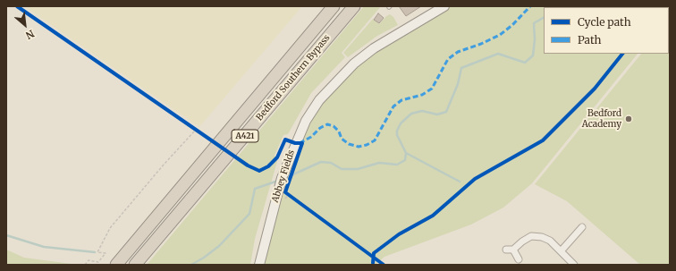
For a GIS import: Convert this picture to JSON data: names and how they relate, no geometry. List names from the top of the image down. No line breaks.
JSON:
{"streets":{"highway":["Bedford Southern Bypass","A421"],"street":["Abbey Fields"]},"places":["Bedford Academy"],"legend":["Cycle path","Path"],"north":"bottom right"}
